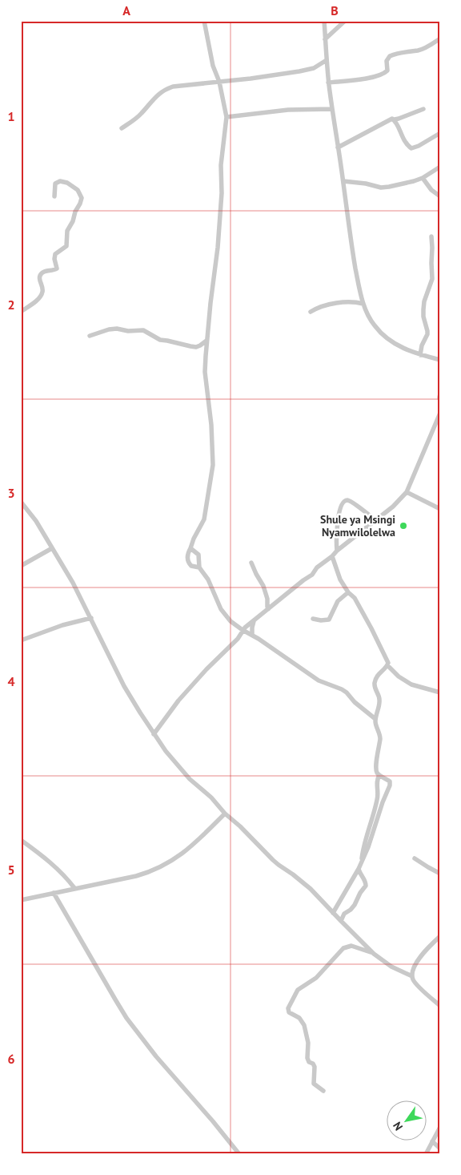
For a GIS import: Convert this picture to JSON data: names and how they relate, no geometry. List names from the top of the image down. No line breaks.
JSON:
{"places":["Shule ya Msingi Nyamwilolelwa"],"north":"bottom left","grid":{"columns":["A","B"],"rows":["1","2","3","4","5","6"]}}
